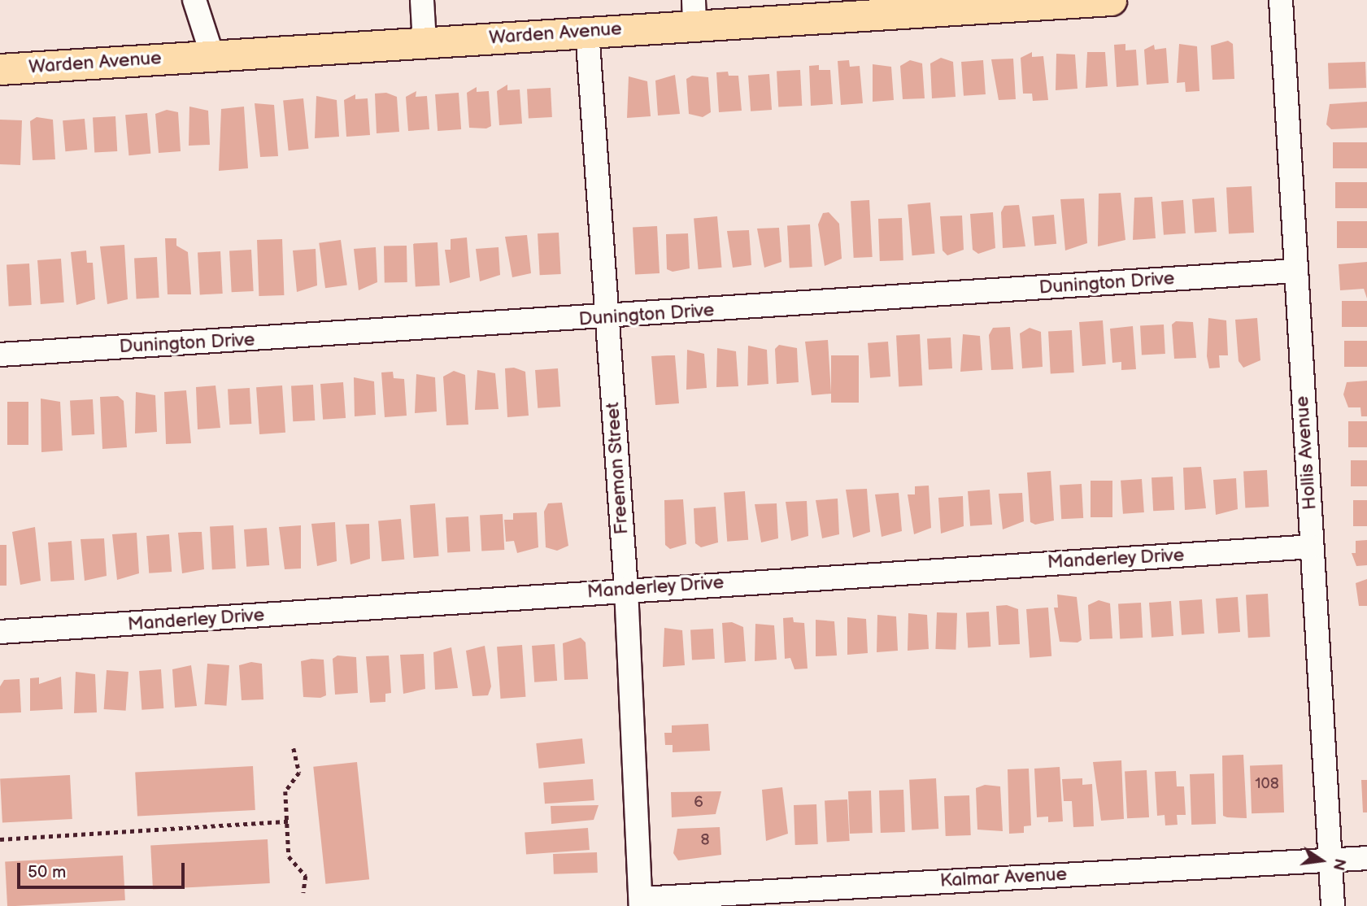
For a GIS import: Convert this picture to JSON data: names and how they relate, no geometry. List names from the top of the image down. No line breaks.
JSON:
{"streets":{"main road":["Warden Avenue"],"street":["Dunington Drive","Hollis Avenue","Freeman Street","Manderley Drive","Kalmar Avenue"]},"crossings":[["Warden Avenue","Freeman Street"],["Dunington Drive","Hollis Avenue"],["Dunington Drive","Freeman Street"],["Hollis Avenue","Manderley Drive"],["Hollis Avenue","Kalmar Avenue"],["Freeman Street","Manderley Drive"],["Freeman Street","Kalmar Avenue"]],"house_numbers":["108","6","8"],"scale_bar":"50 m","north":"right"}
